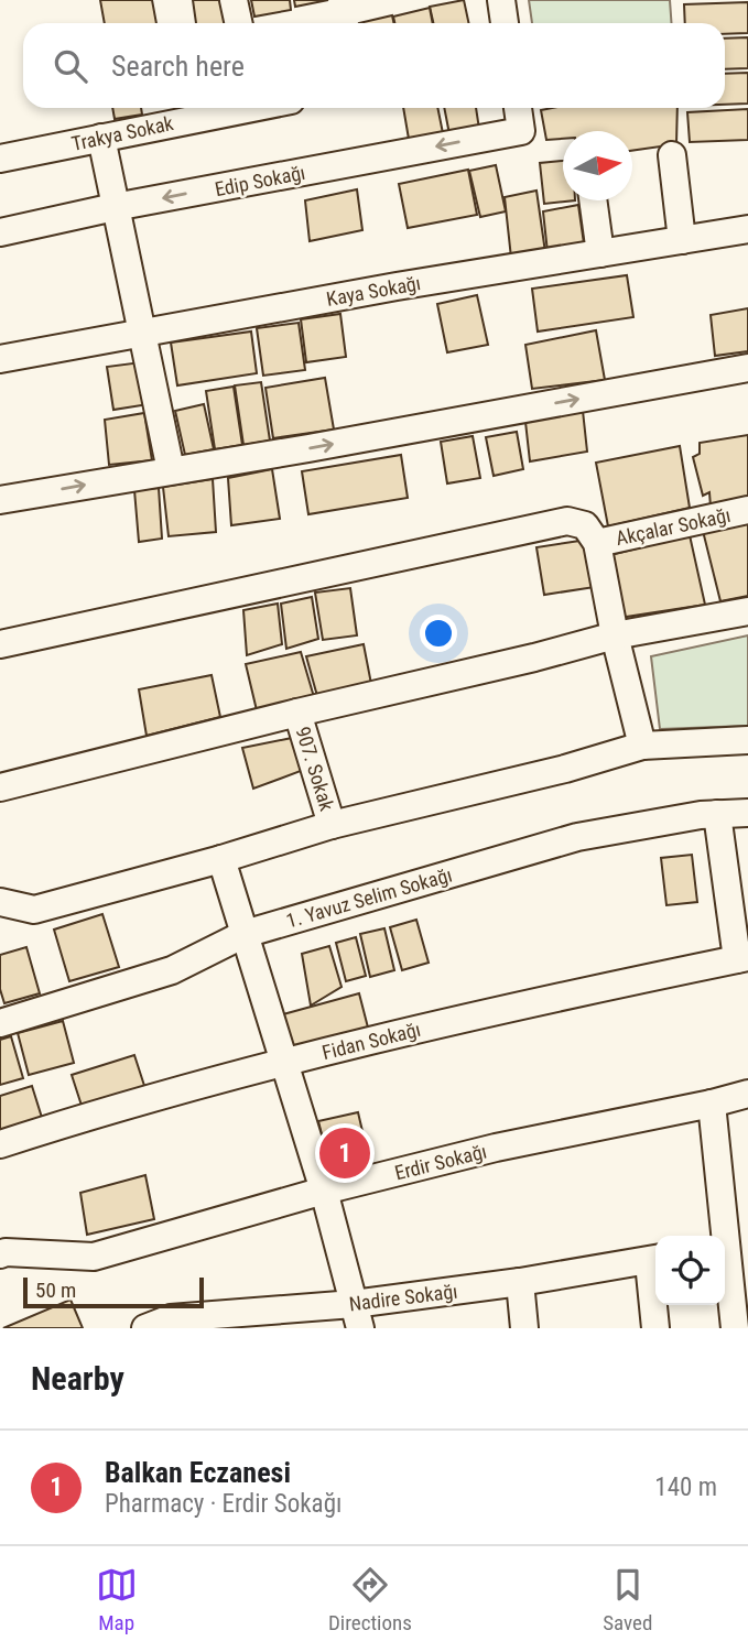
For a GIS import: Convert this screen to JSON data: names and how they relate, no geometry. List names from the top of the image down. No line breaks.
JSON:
{"streets":{"street":["Trakya Sokak","Edip Sokağı","Kaya Sokağı","Akçalar Sokağı","907. Sokak","1. Yavuz Selim Sokağı","Fidan Sokağı","Erdir Sokağı","Nadire Sokağı"]},"one_way":["Edip Sokağı"],"scale_bar":"50 m","north":"right","page":{"search":"Search here","pins":"1","scale":"50 m","heading":"Nearby","list":[{"mark":"1","name":"Balkan Eczanesi","note":"Pharmacy · Erdir Sokağı","value":"140 m"}],"nav":["Map","Directions","Saved"]}}
